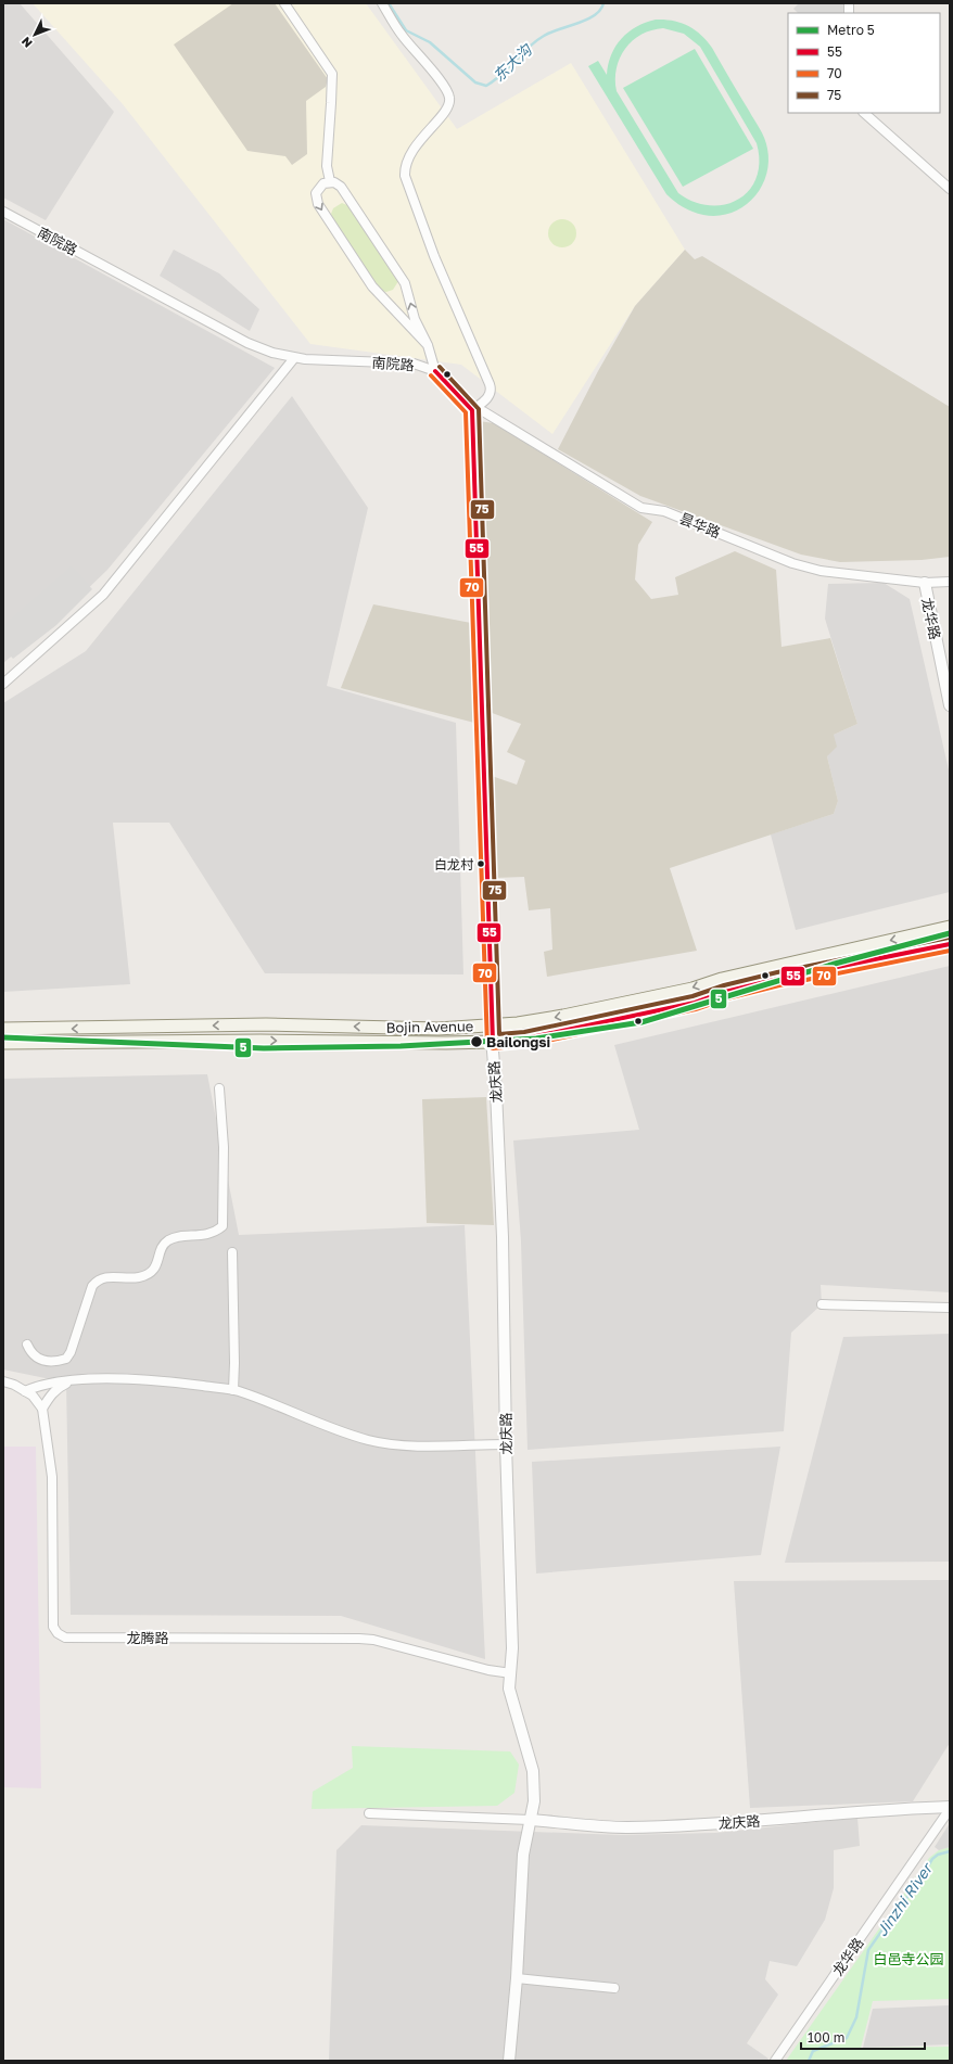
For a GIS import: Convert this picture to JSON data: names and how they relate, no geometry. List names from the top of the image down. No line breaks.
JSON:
{"streets":{"main road":["Bojin Avenue"],"street":["南院路","昙华路","龙华路","龙庆路","龙腾路"]},"crossings":[["南院路","昙华路"],["昙华路","龙华路"],["龙华路","龙庆路"],["Bojin Avenue","龙庆路"],["龙庆路","龙腾路"]],"water":["东大沟","Jinzhi River"],"parks":["白邑寺公园"],"places":["白龙村","Bailongsi"],"lines":["transit line 75","transit line 55","transit line 70","metro line 5"],"legend":["Metro 5","55","70","75"],"scale_bar":"100 m","north":"bottom left"}
